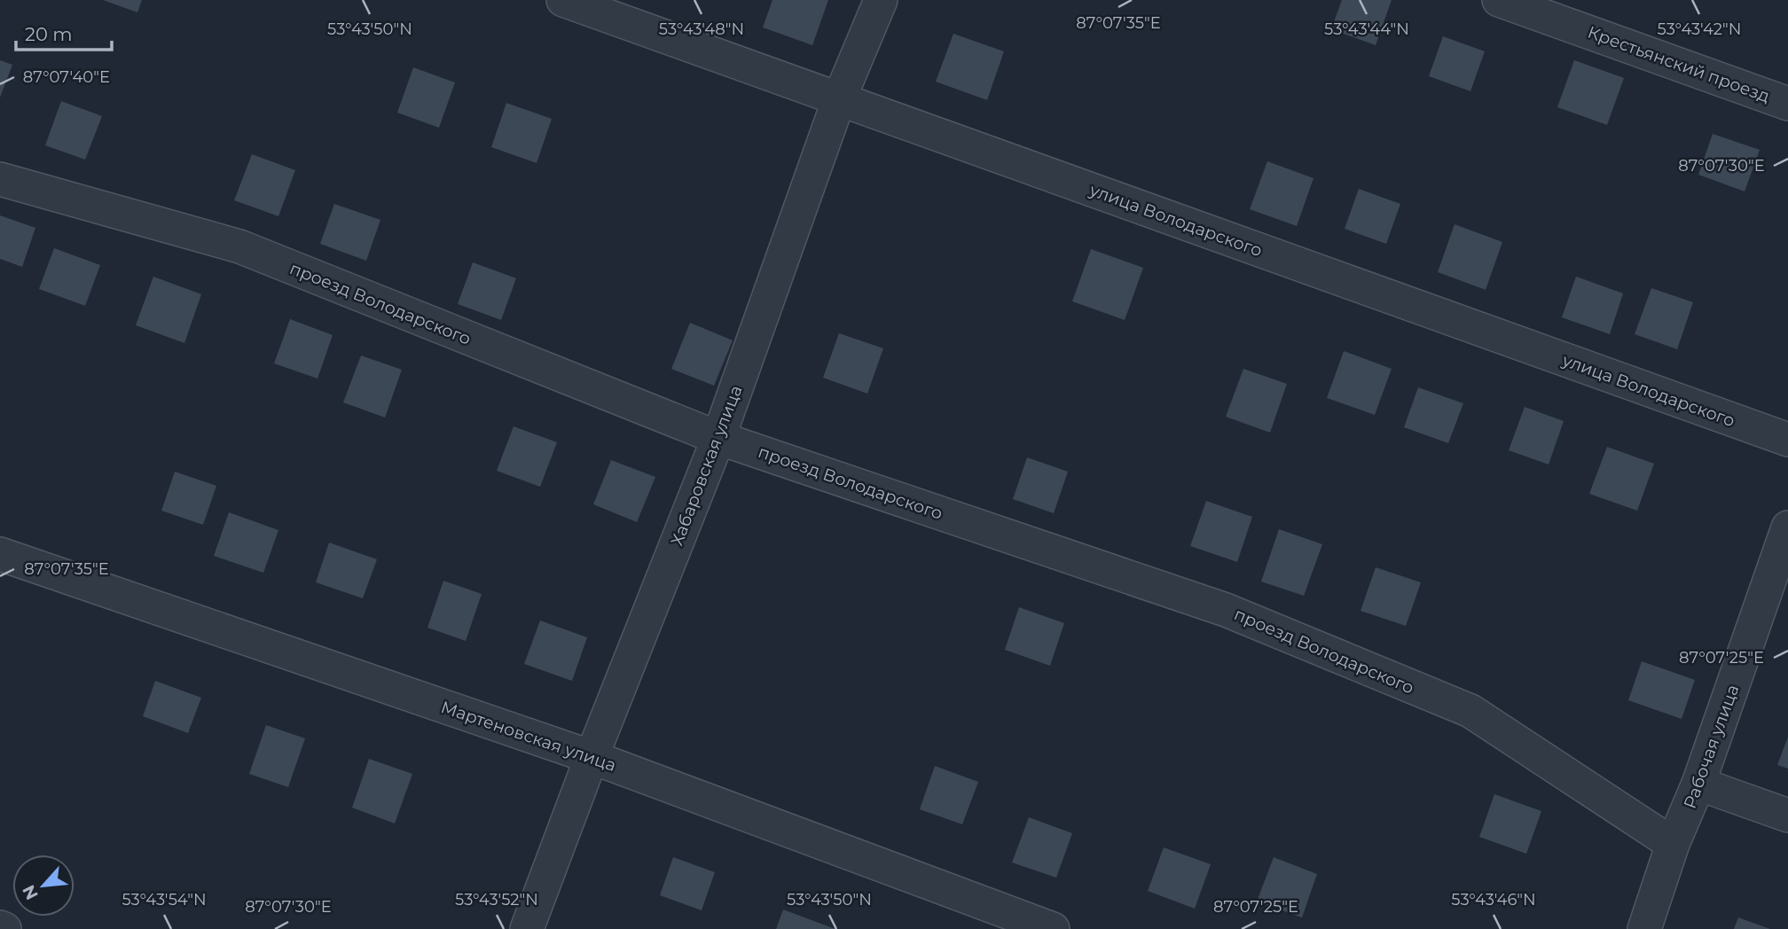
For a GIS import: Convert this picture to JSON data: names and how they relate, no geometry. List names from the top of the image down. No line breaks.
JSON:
{"streets":{"street":["Крестьянский проезд","улица Володарского","проезд Володарского","Хабаровская улица","Мартеновская улица","Рабочая улица"]},"crossings":[["улица Володарского","Хабаровская улица"],["проезд Володарского","Хабаровская улица"],["проезд Володарского","Рабочая улица"],["Хабаровская улица","Мартеновская улица"]],"scale_bar":"20 m","north":"bottom left","coordinates":["87°07'35\"E","53°43'42\"N","53°43'50\"N","53°43'48\"N","53°43'44\"N","87°07'40\"E","87°07'30\"E","87°07'25\"E","53°43'54\"N","53°43'52\"N","53°43'46\"N"]}
